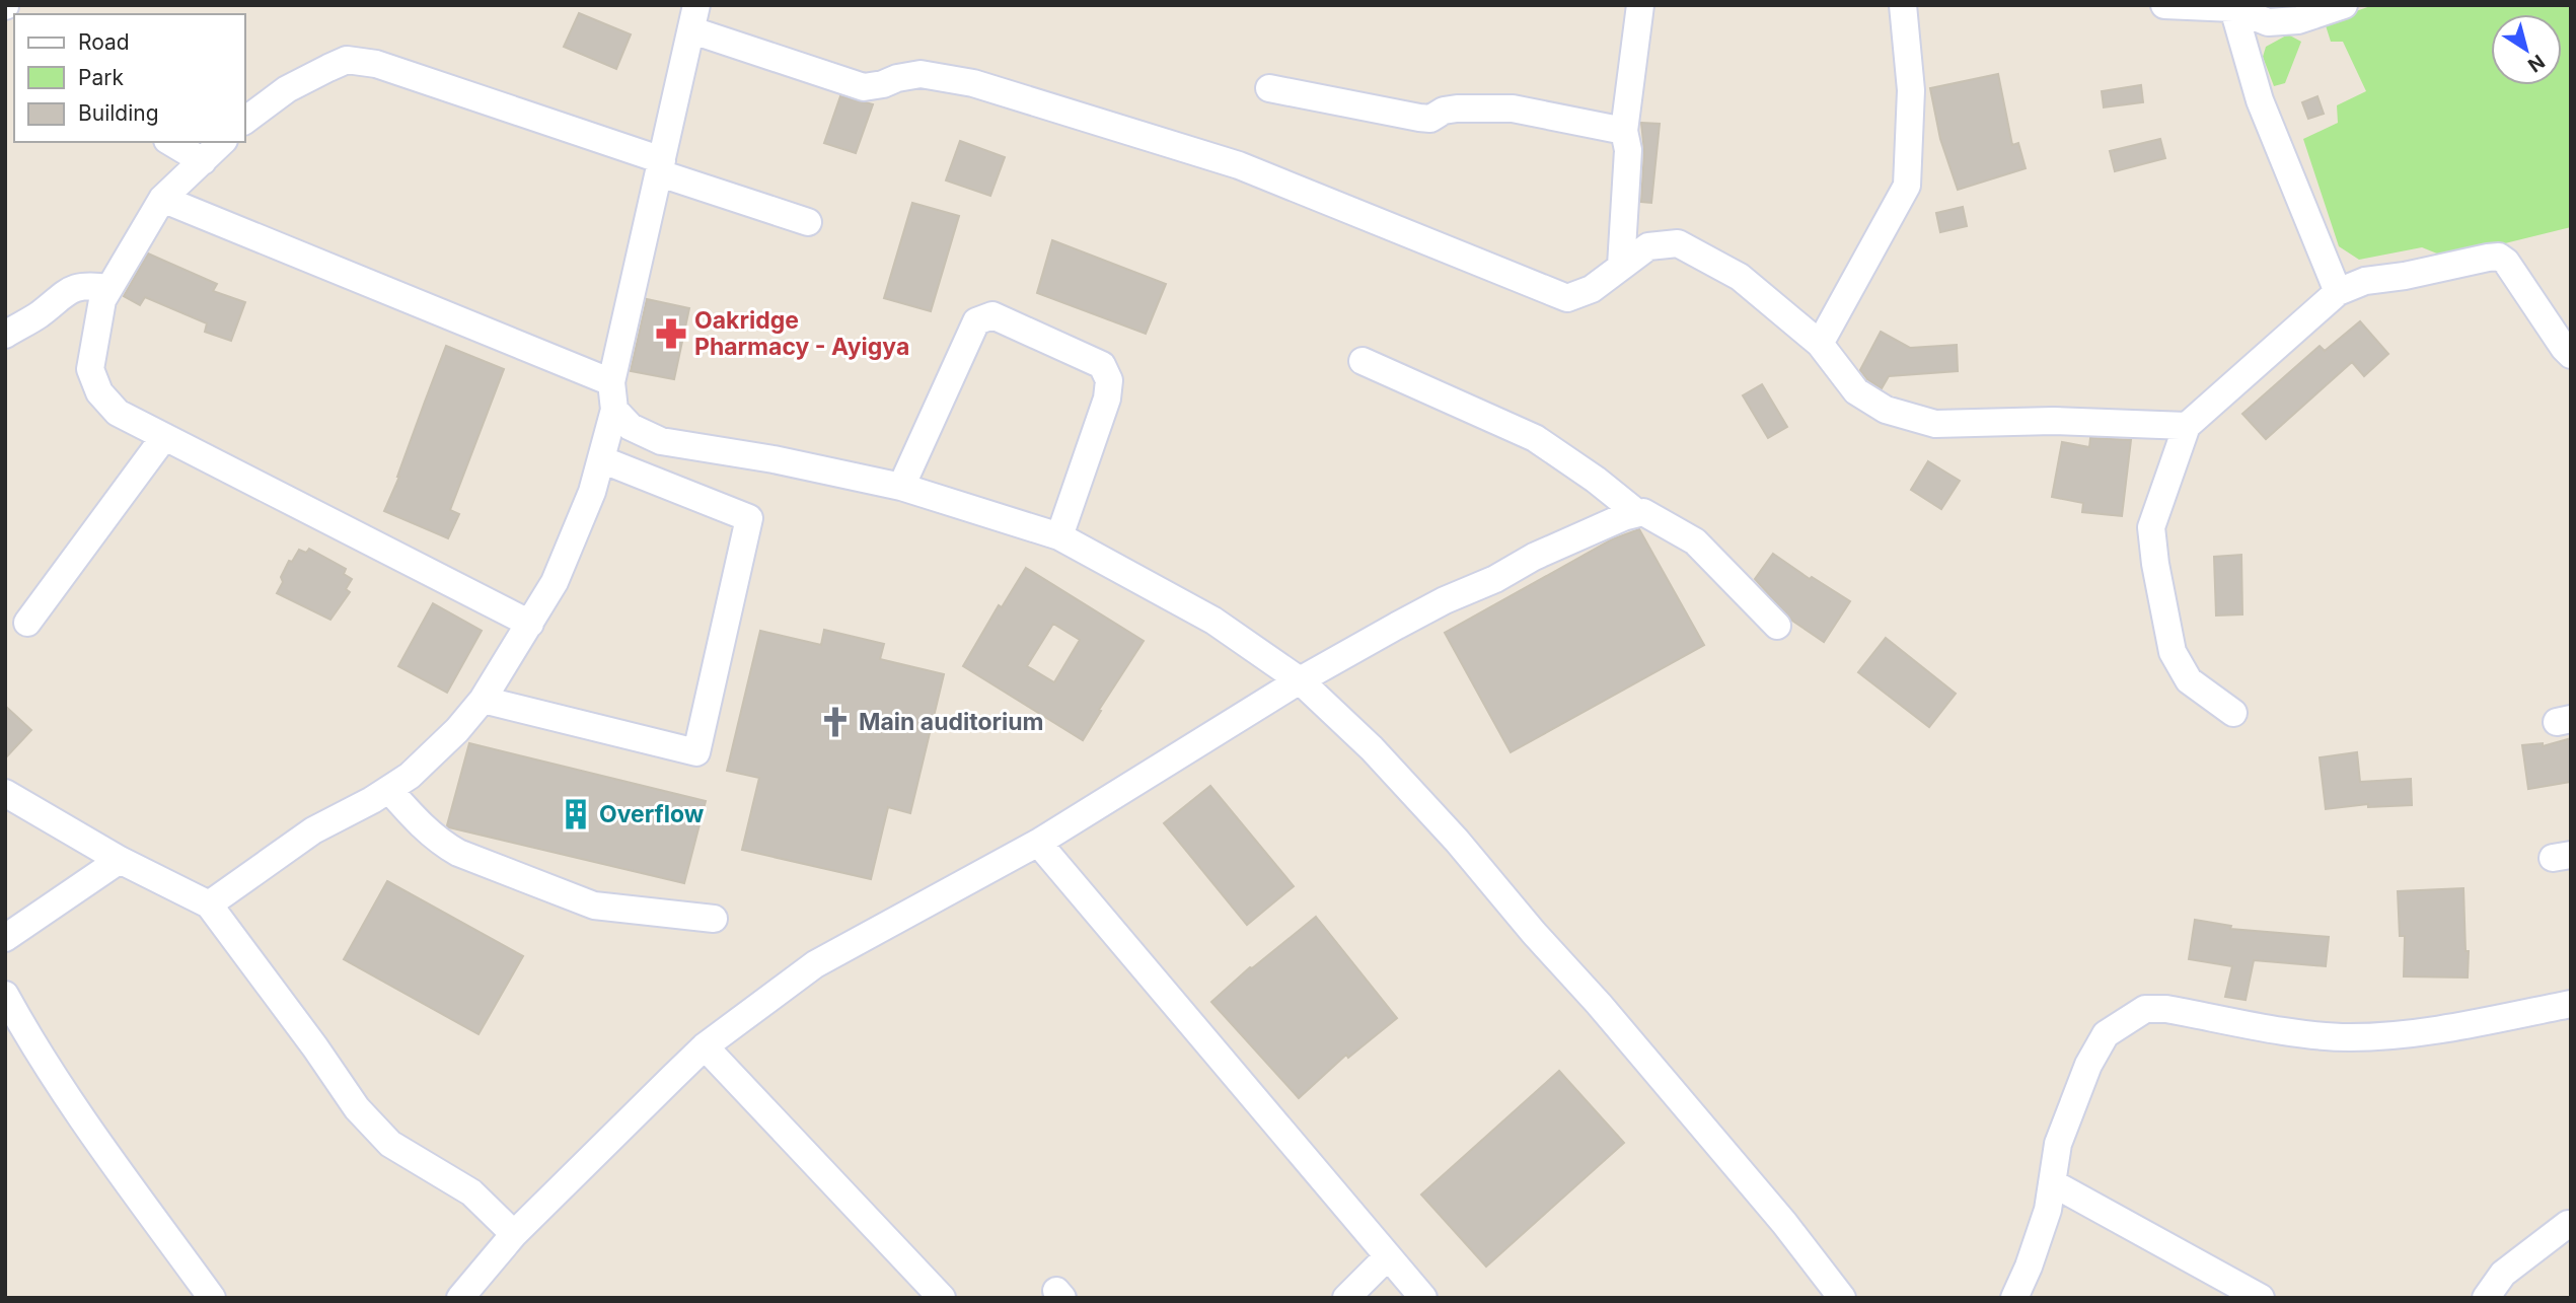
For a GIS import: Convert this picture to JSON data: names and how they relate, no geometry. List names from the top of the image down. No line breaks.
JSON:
{"places":{"pharmacy":["Oakridge Pharmacy - Ayigya"],"church":["Main auditorium"],"building":["Overflow"]},"legend":["Road","Park","Building"],"north":"bottom right"}
